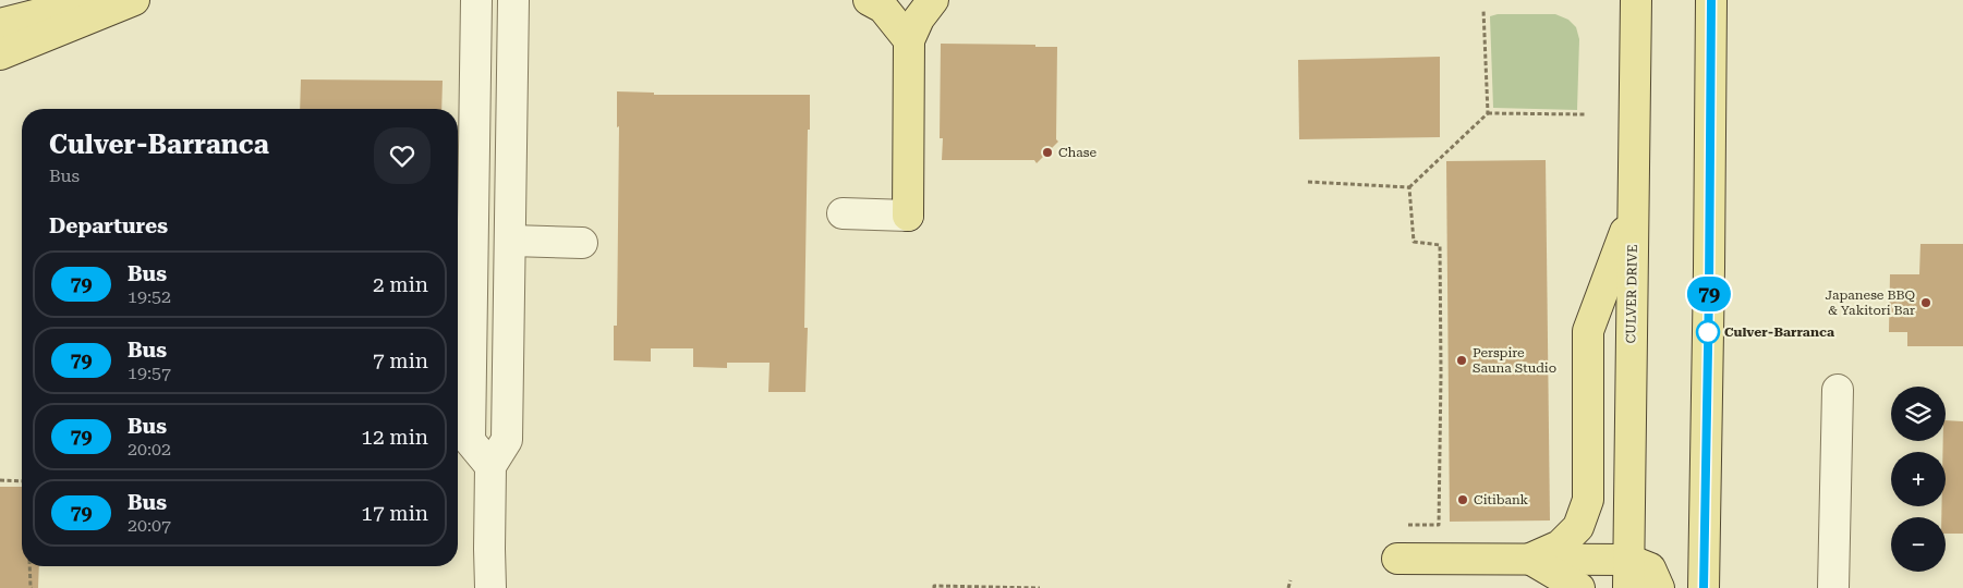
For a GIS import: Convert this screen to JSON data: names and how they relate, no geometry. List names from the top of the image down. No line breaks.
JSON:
{"streets":{"main road":["CULVER DRIVE"]},"places":["Chase","Japanese BBQ & Yakitori Bar","Culver-Barranca","Perspire Sauna Studio","Citibank"],"lines":["bus line 79"],"page":{"on_map":"79","heading":[["Culver-Barranca","Bus"],"Departures"],"list":[{"mark":"79","name":"Bus","note":"19:52","value":"2 min"},{"mark":"79","name":"Bus","note":"19:57","value":"7 min"},{"mark":"79","name":"Bus","note":"20:02","value":"12 min"},{"mark":"79","name":"Bus","note":"20:07","value":"17 min"}],"map_buttons":["+","−"]}}
